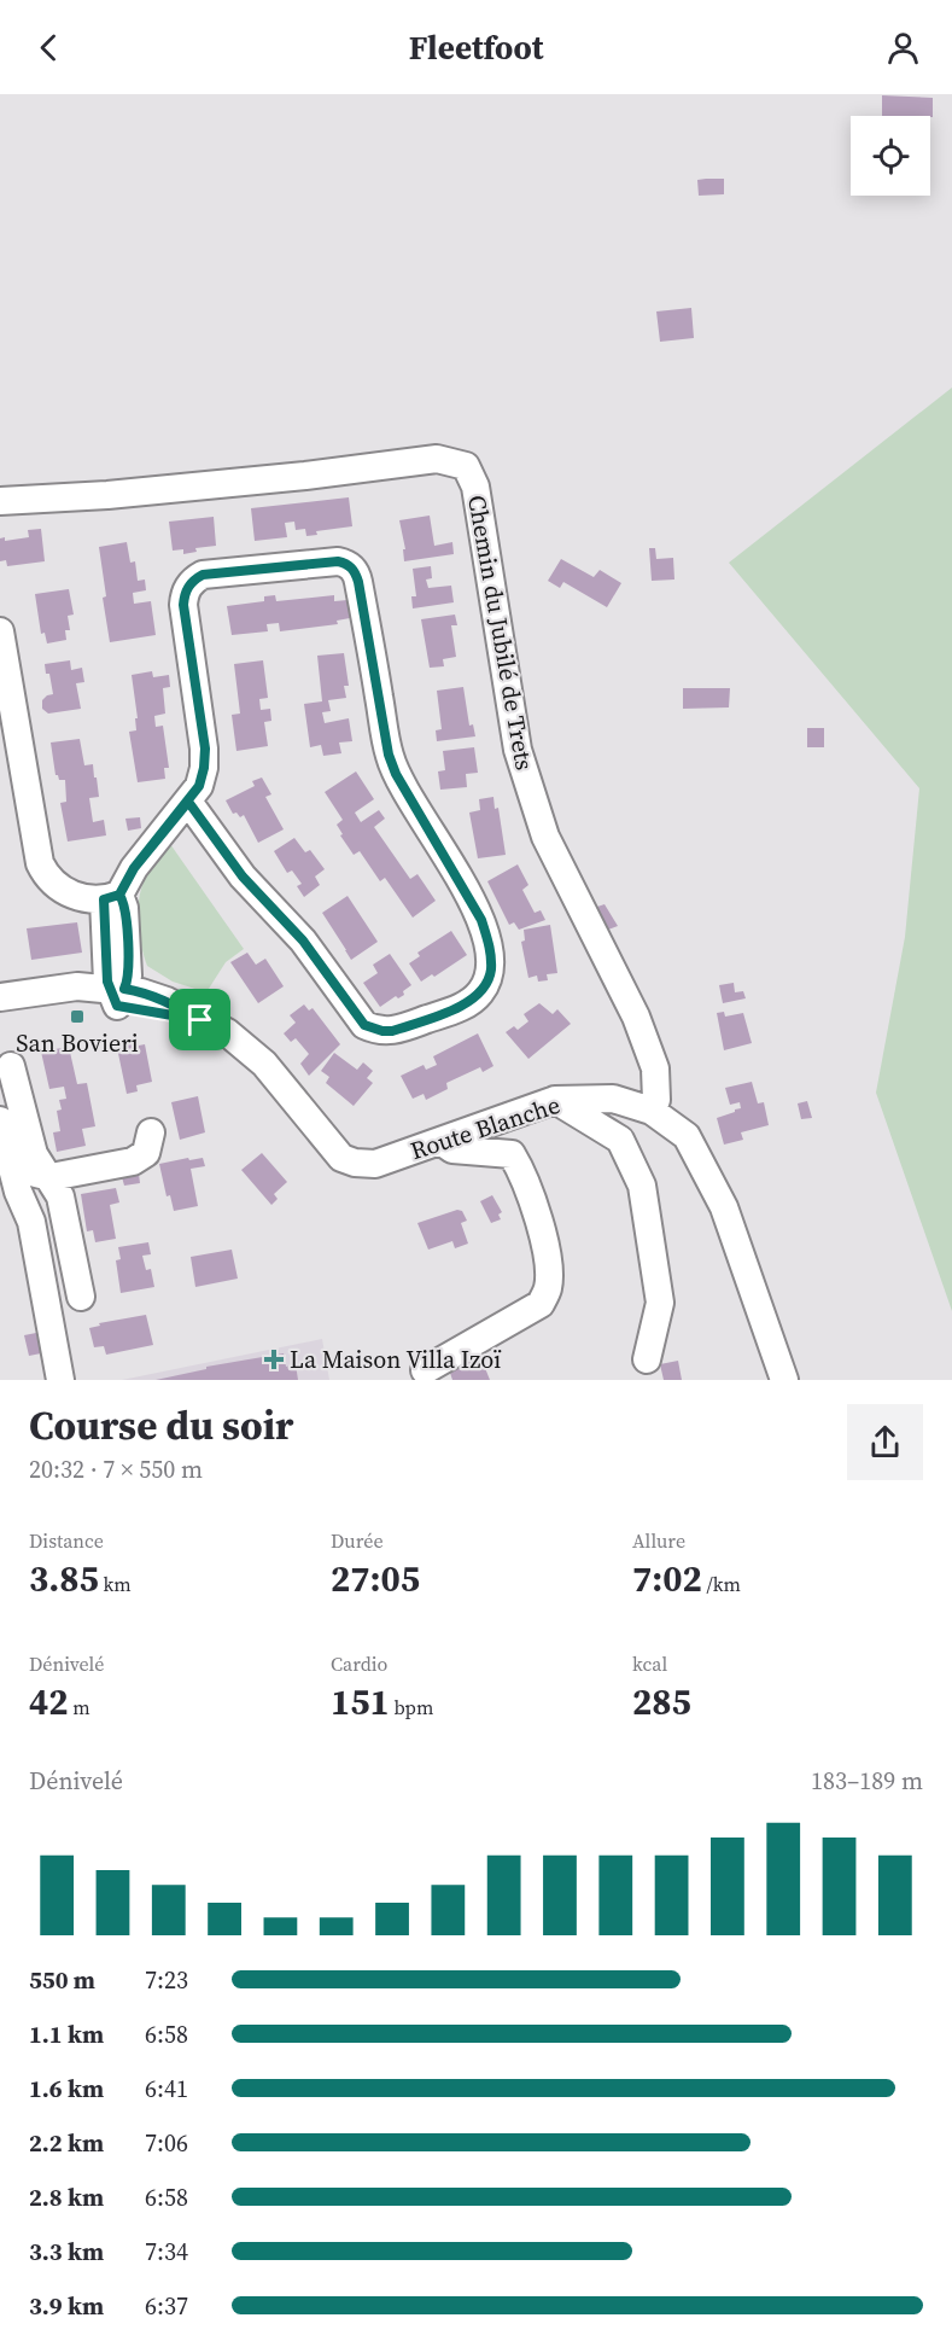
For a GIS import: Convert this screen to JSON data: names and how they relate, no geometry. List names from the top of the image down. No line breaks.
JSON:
{"streets":{"street":["Chemin du Jubilé de Trets","Route Blanche"]},"crossings":[["Chemin du Jubilé de Trets","Route Blanche"]],"places":{"transit":["San Bovieri"],"health":["La Maison Villa Izoï"]},"page":{"header":"Fleetfoot","heading":["Course du soir","20:32 · 7 × 550 m"],"stats":[["Distance","3.85 km"],["Durée","27:05"],["Allure","7:02 /km"],["Dénivelé","42 m"],["Cardio","151 bpm"],["kcal","285"]],"chart":["Dénivelé","183–189 m"],"list":[{"name":"550 m","note":"7:23"},{"name":"1.1 km","note":"6:58"},{"name":"1.6 km","note":"6:41"},{"name":"2.2 km","note":"7:06"},{"name":"2.8 km","note":"6:58"},{"name":"3.3 km","note":"7:34"},{"name":"3.9 km","note":"6:37"}]}}
